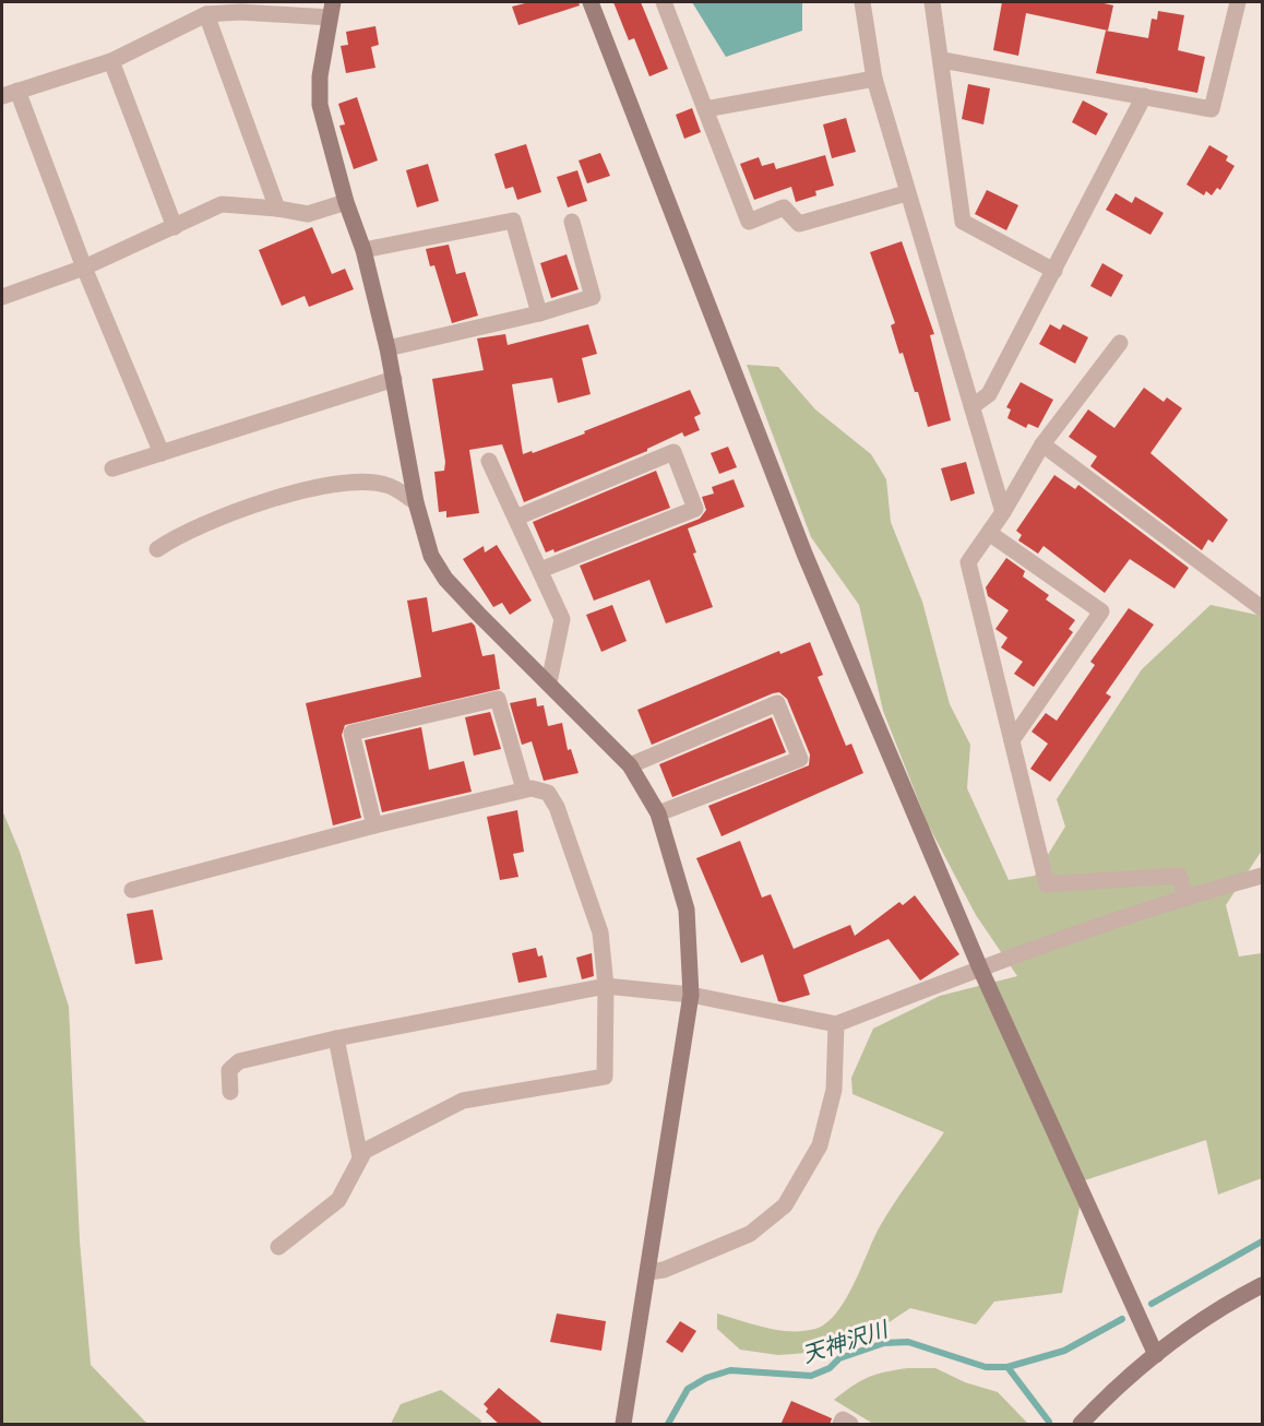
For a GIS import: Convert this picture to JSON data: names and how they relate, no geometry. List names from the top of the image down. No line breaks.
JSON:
{"water":["天神沢川"]}
